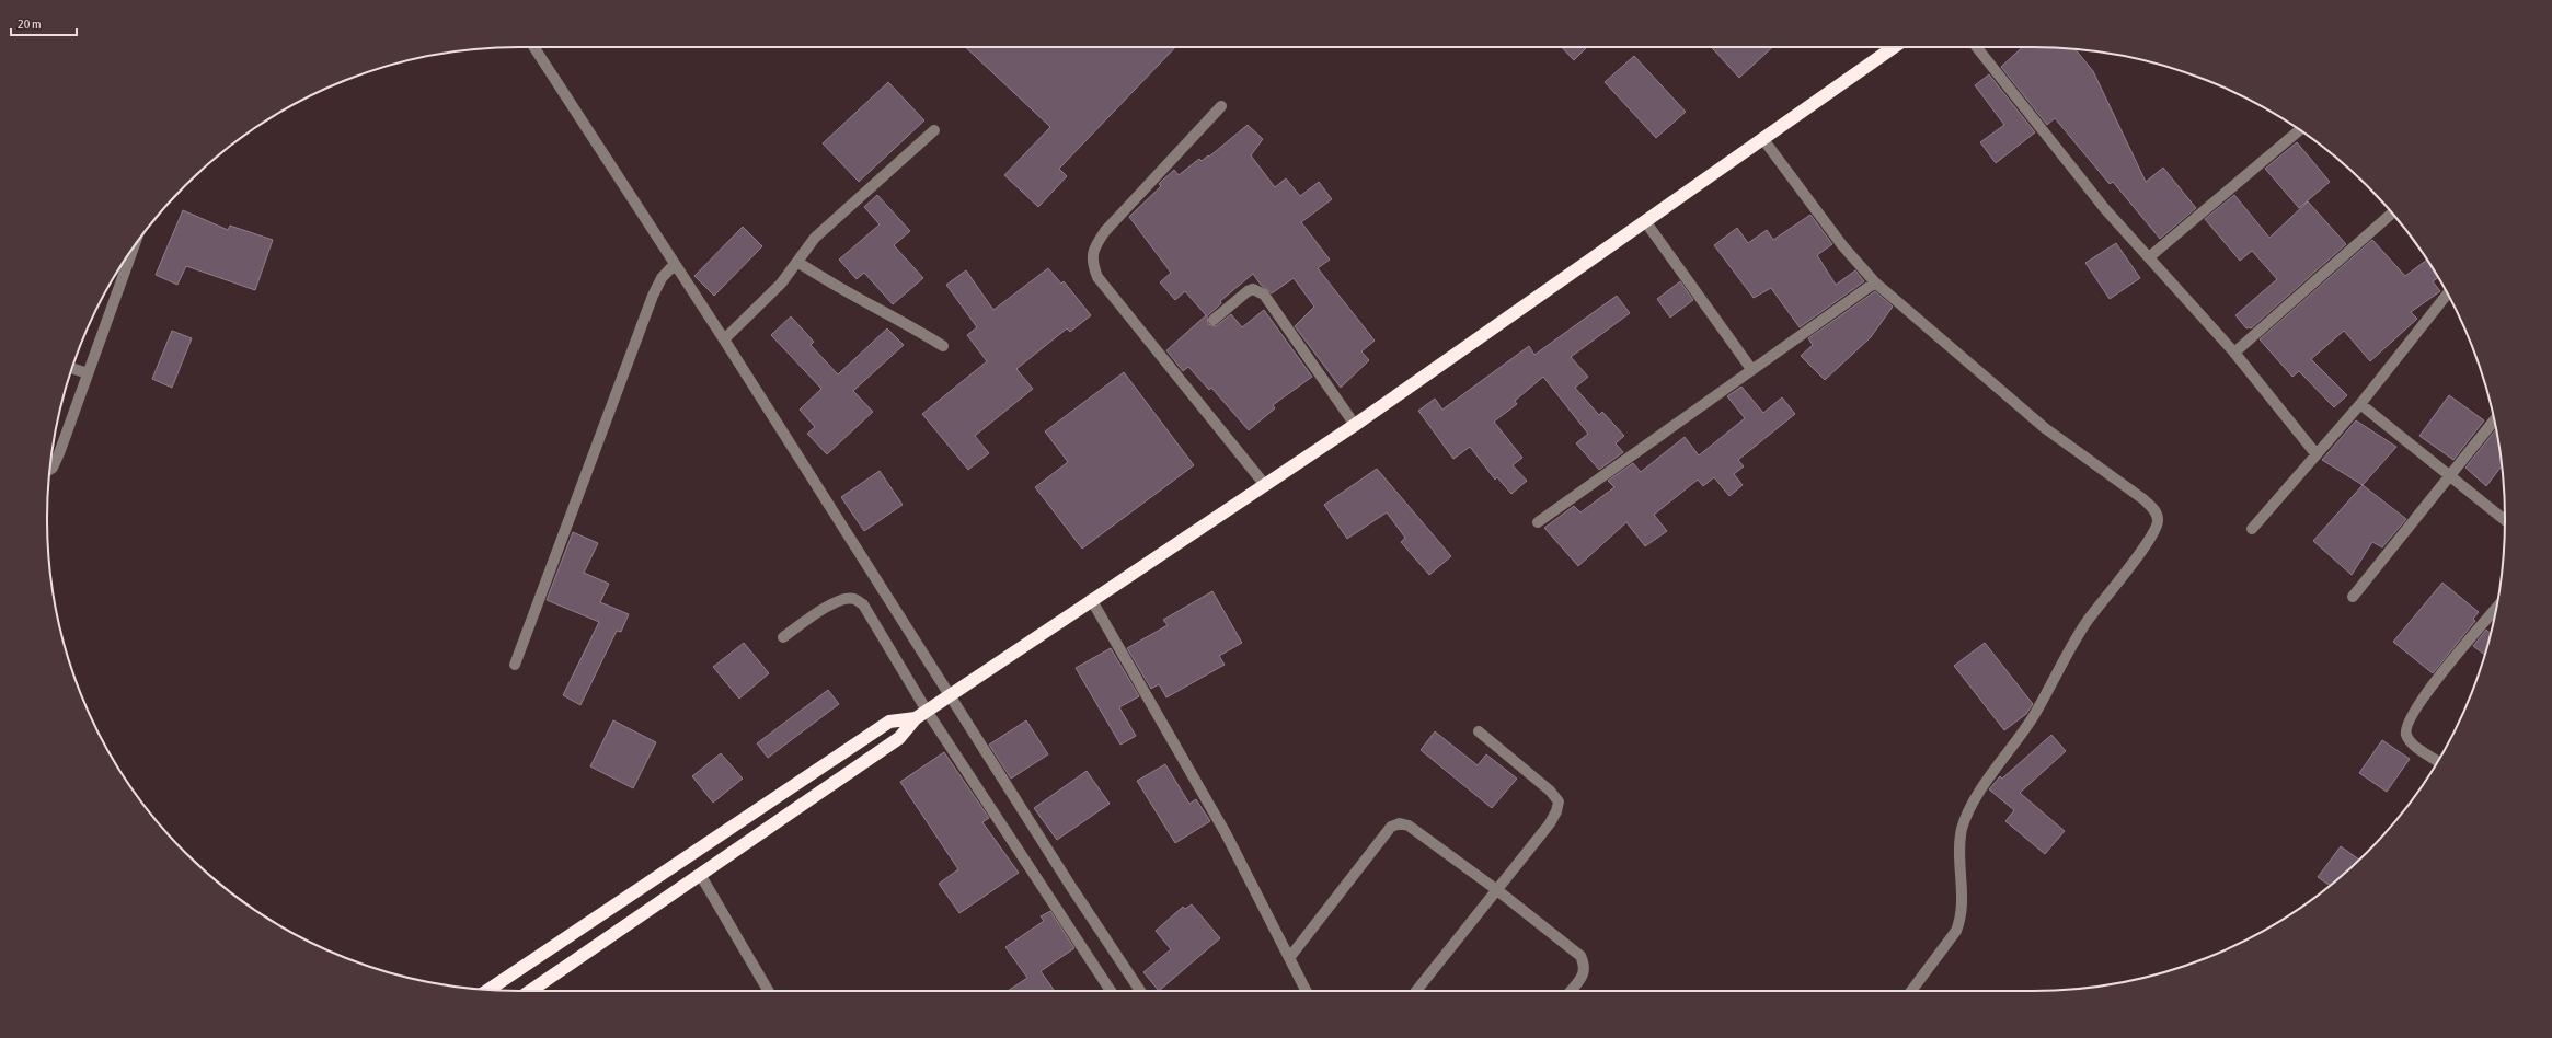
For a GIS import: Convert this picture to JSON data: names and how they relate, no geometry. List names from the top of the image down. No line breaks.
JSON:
{"scale_bar":"20 m"}
